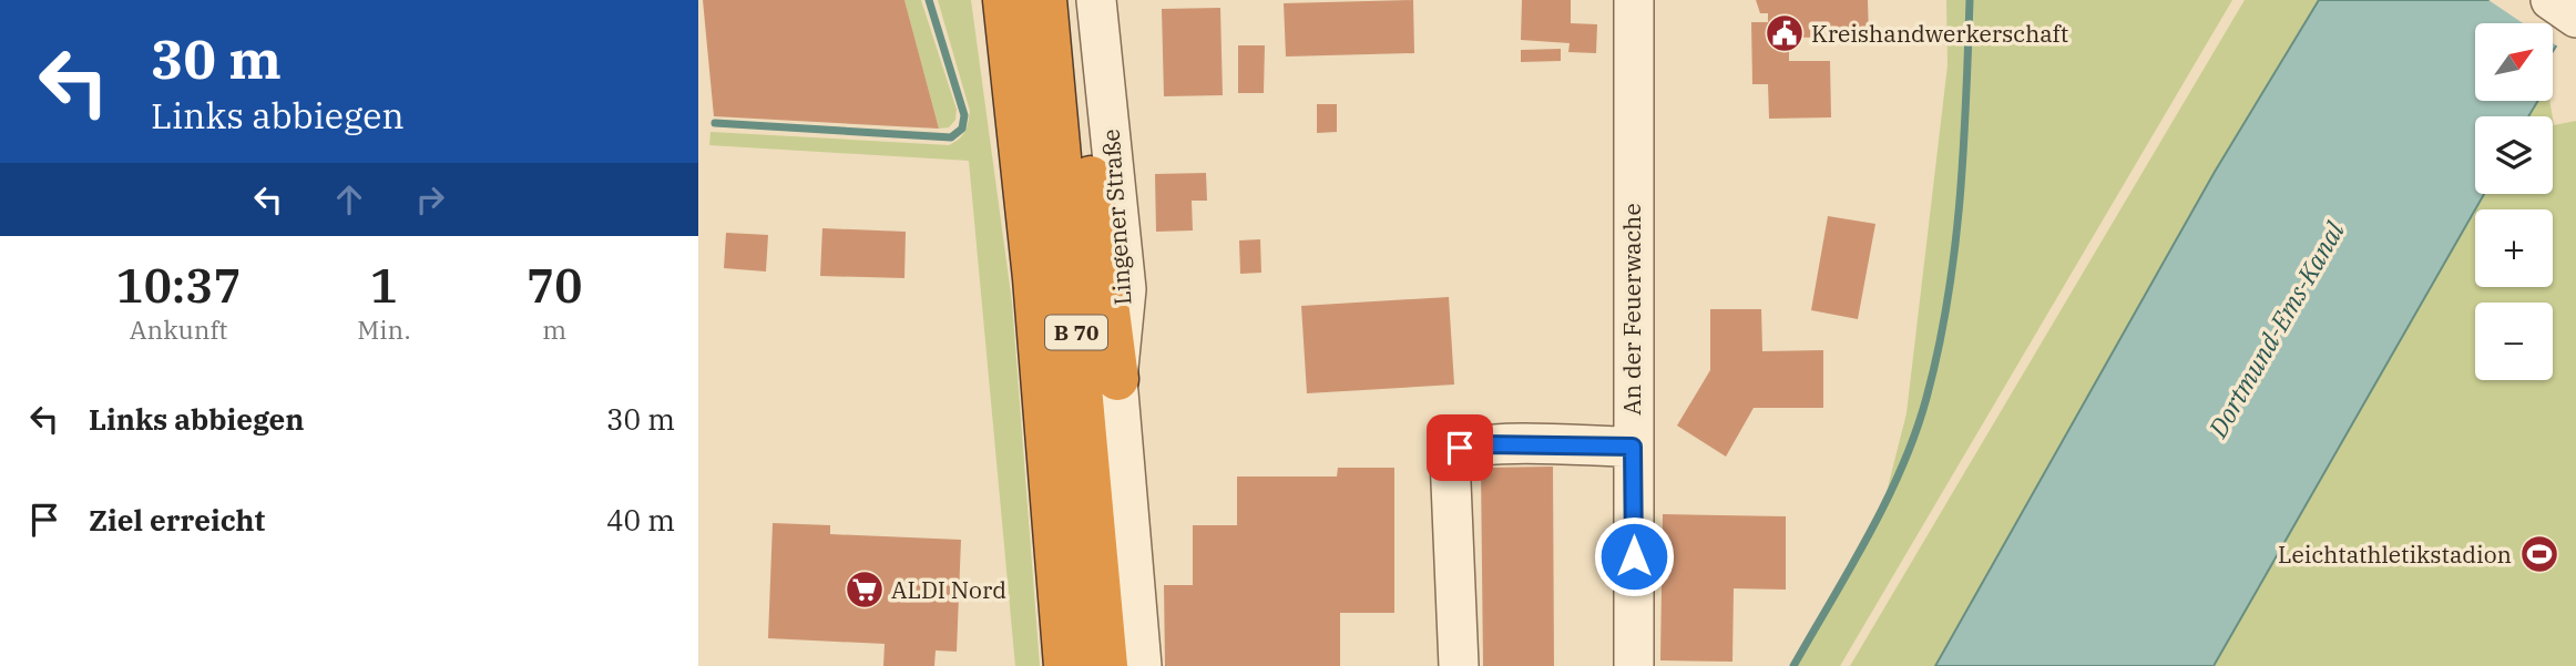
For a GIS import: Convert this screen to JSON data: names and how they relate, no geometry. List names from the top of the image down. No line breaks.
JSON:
{"streets":{"highway":["B 70"],"street":["Lingener Straße","An der Feuerwache"]},"water":["Dortmund-Ems-Kanal"],"places":{"public building":["Kreishandwerkerschaft"],"sports":["Leichtathletikstadion"],"supermarket":["ALDI Nord"]},"north":"top right","page":{"turn":["30 m","Links abbiegen"],"map_buttons":["+","−"],"eta":["10:37","Ankunft","1","Min.","70","m"],"list":[{"name":"Links abbiegen","value":"30 m"},{"name":"Ziel erreicht","value":"40 m"}]}}
